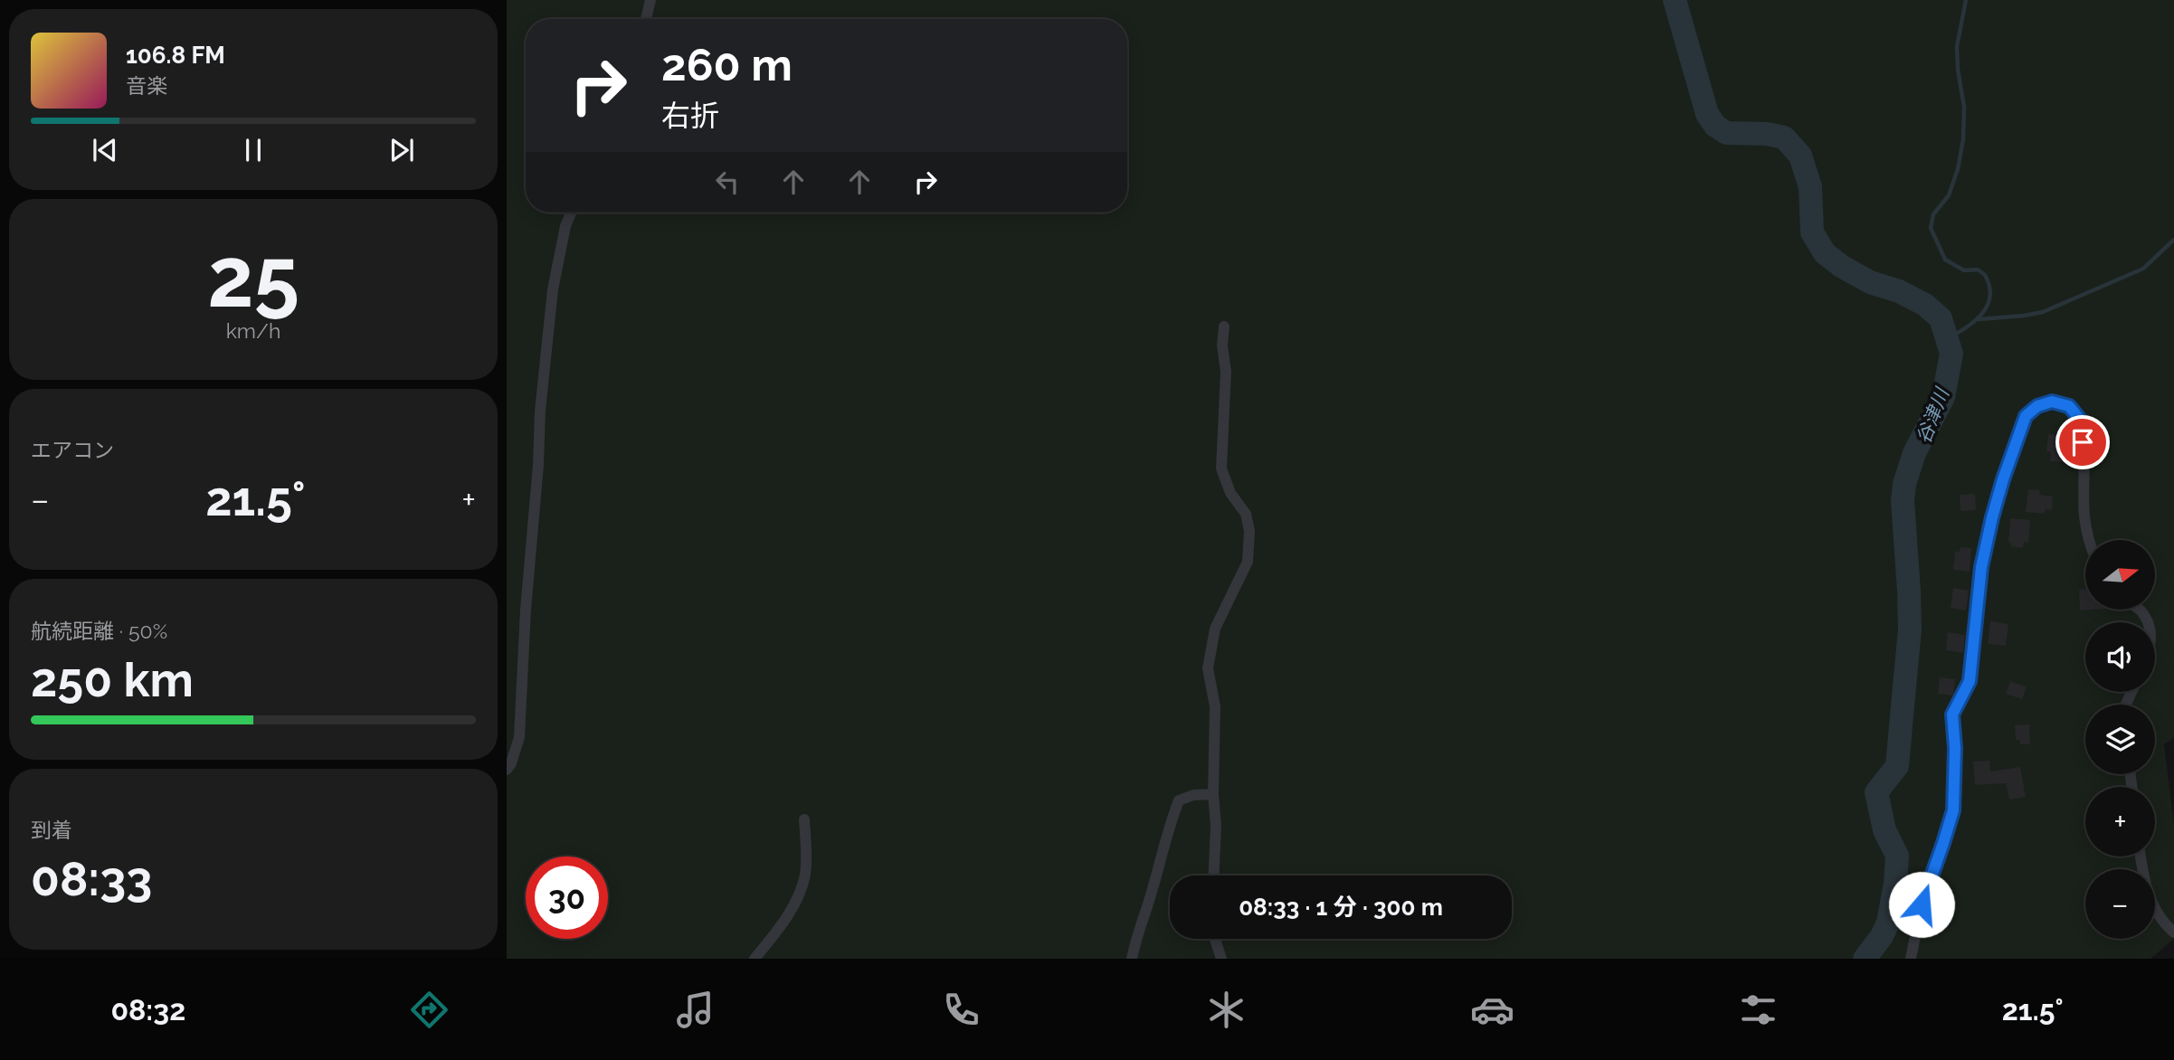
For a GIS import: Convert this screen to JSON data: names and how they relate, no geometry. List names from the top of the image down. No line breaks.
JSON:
{"water":["谷津川"],"north":"right","page":{"turn":["260 m","右折"],"song":["106.8 FM","音楽"],"tile":[["25","km/h"],"エアコン",["航続距離 · 50%","250 km"],["到着","08:33"]],"heat":["−","21.5°","+"],"map_buttons":["+","−"],"limit":"30","trip":"08:33 · 1 分 · 300 m","tabs":["08:32","21.5°"]}}
